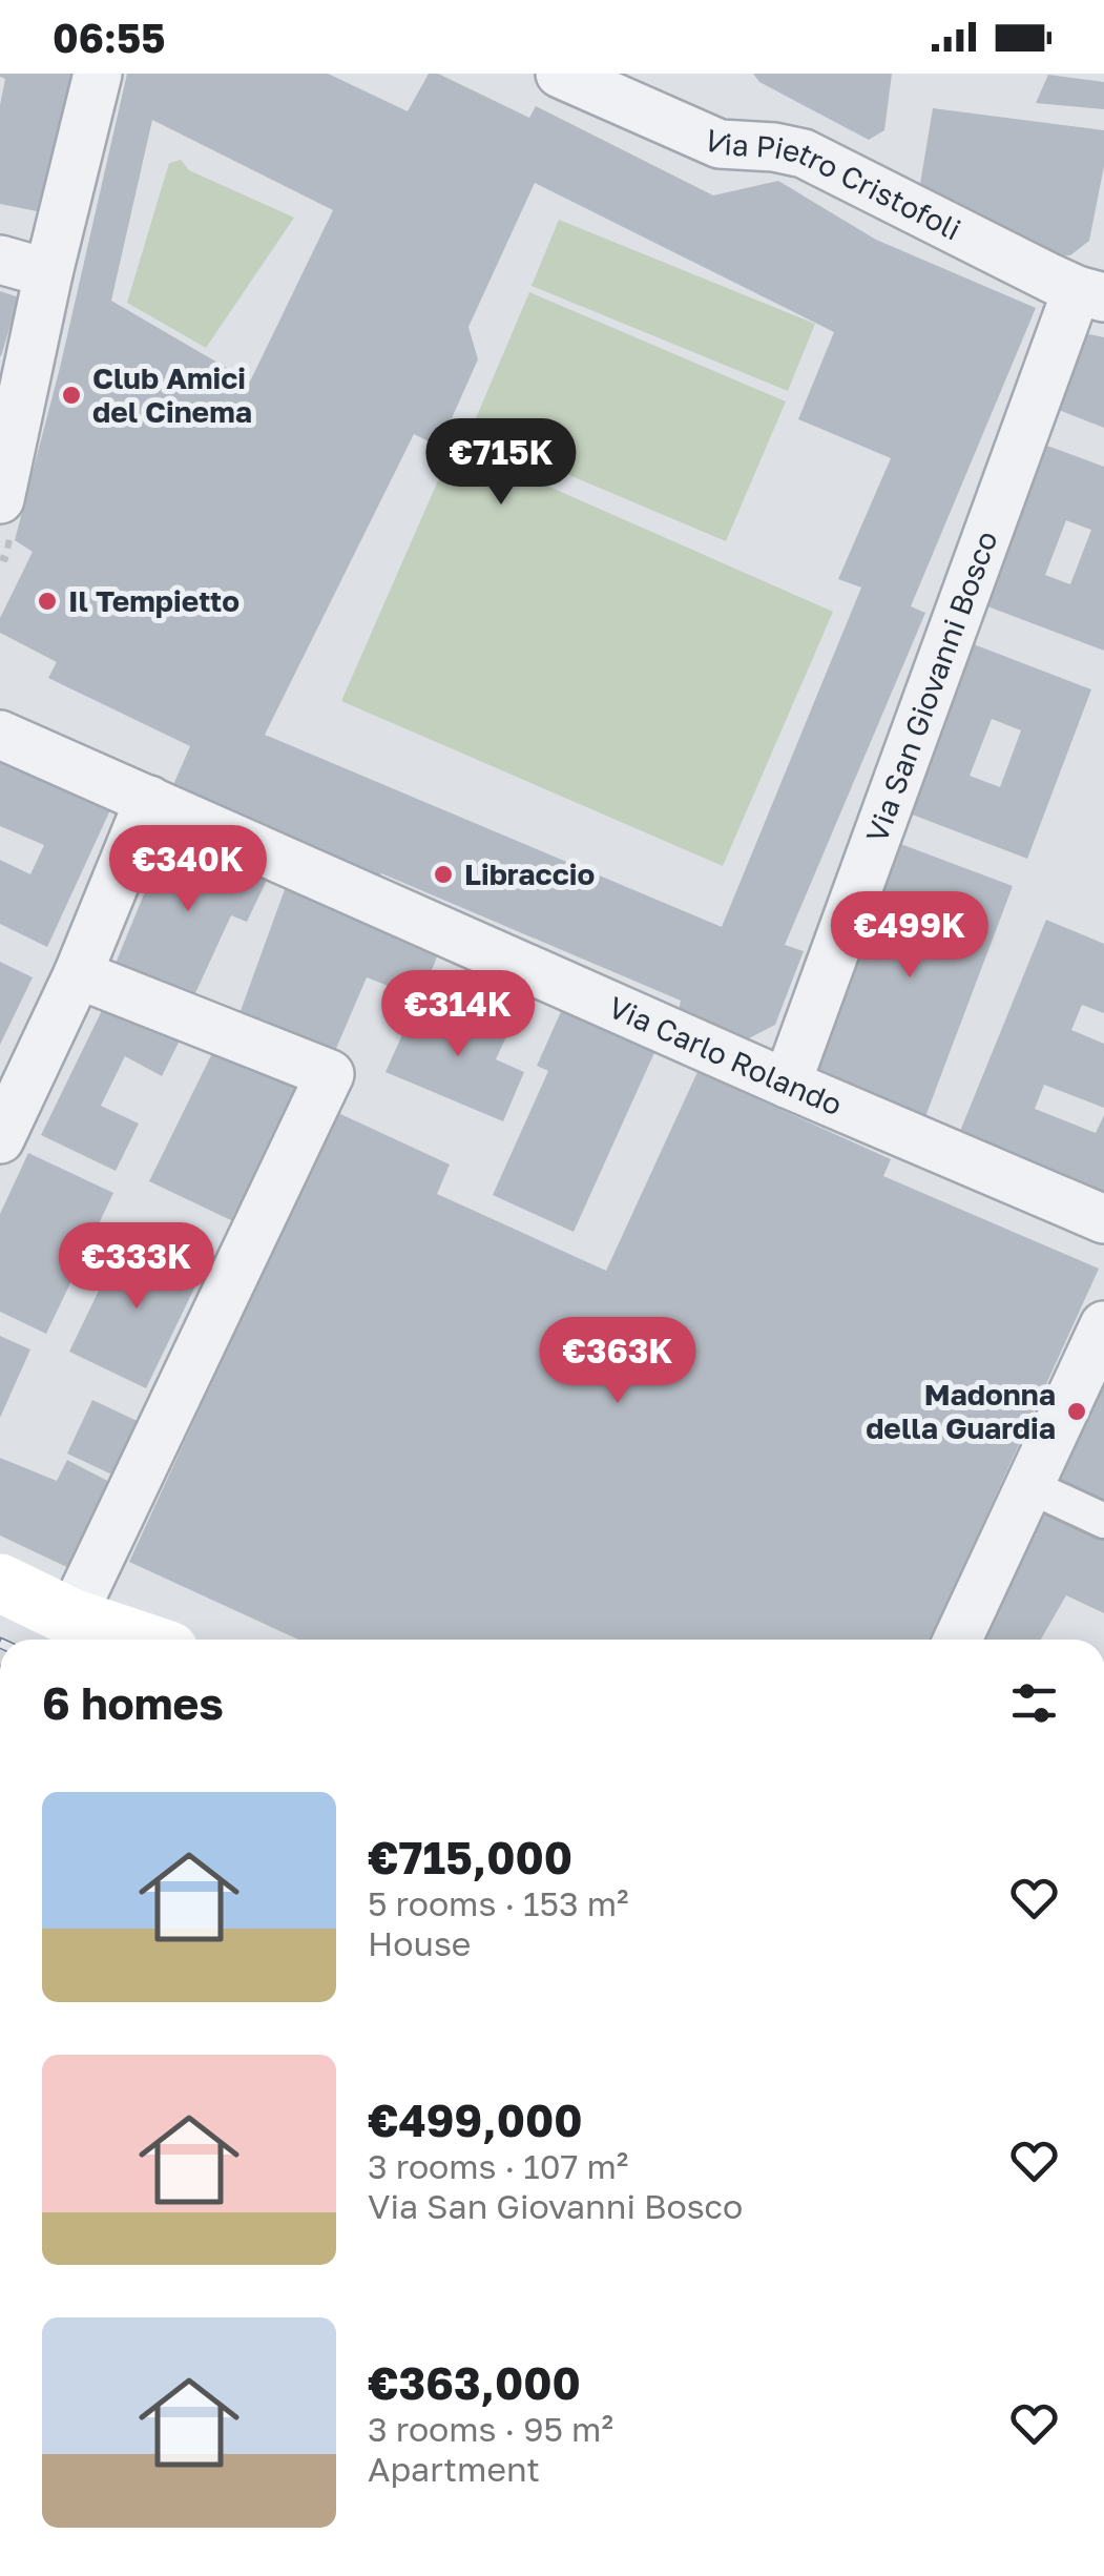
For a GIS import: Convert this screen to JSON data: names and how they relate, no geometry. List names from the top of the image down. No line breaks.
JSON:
{"streets":{"street":["Via Pietro Cristofoli","Via San Giovanni Bosco","Via Carlo Rolando"]},"crossings":[["Via Pietro Cristofoli","Via San Giovanni Bosco"],["Via San Giovanni Bosco","Via Carlo Rolando"]],"places":["Club Amici del Cinema","Il Tempietto","Libraccio","Madonna della Guardia"],"page":{"status":"06:55","price":["€715K","€340K","€499K","€314K","€333K","€363K"],"heading":"6 homes","list":[{"name":"€715,000","note":"5 rooms · 153 m² · House"},{"name":"€499,000","note":"3 rooms · 107 m² · Via San Giovanni Bosco"},{"name":"€363,000","note":"3 rooms · 95 m² · Apartment"}]}}
